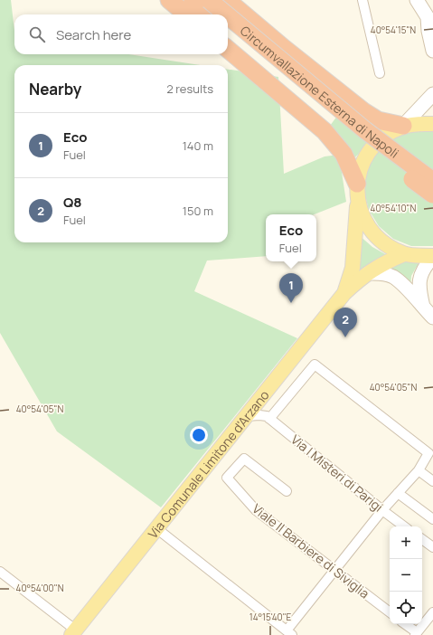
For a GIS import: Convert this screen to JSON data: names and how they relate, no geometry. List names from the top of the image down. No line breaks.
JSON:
{"streets":{"highway":["Circumvallazione Esterna di Napoli"],"main road":["Via Comunale Limitone d'Arzano"],"street":["Via I Misteri di Parigi","Viale Il Barbiere di Siviglia"]},"page":{"search":"Search here","heading":["Nearby","2 results"],"list":[{"mark":"1","name":"Eco","note":"Fuel","value":"140 m"},{"mark":"2","name":"Q8","note":"Fuel","value":"150 m"}],"popup":["Eco","Fuel"],"pins":["1","2"],"map_buttons":["+","−"]},"coordinates":["40°54'15\"N","40°54'10\"N","40°54'05\"N","40°54'00\"N","14°15'40\"E"]}
